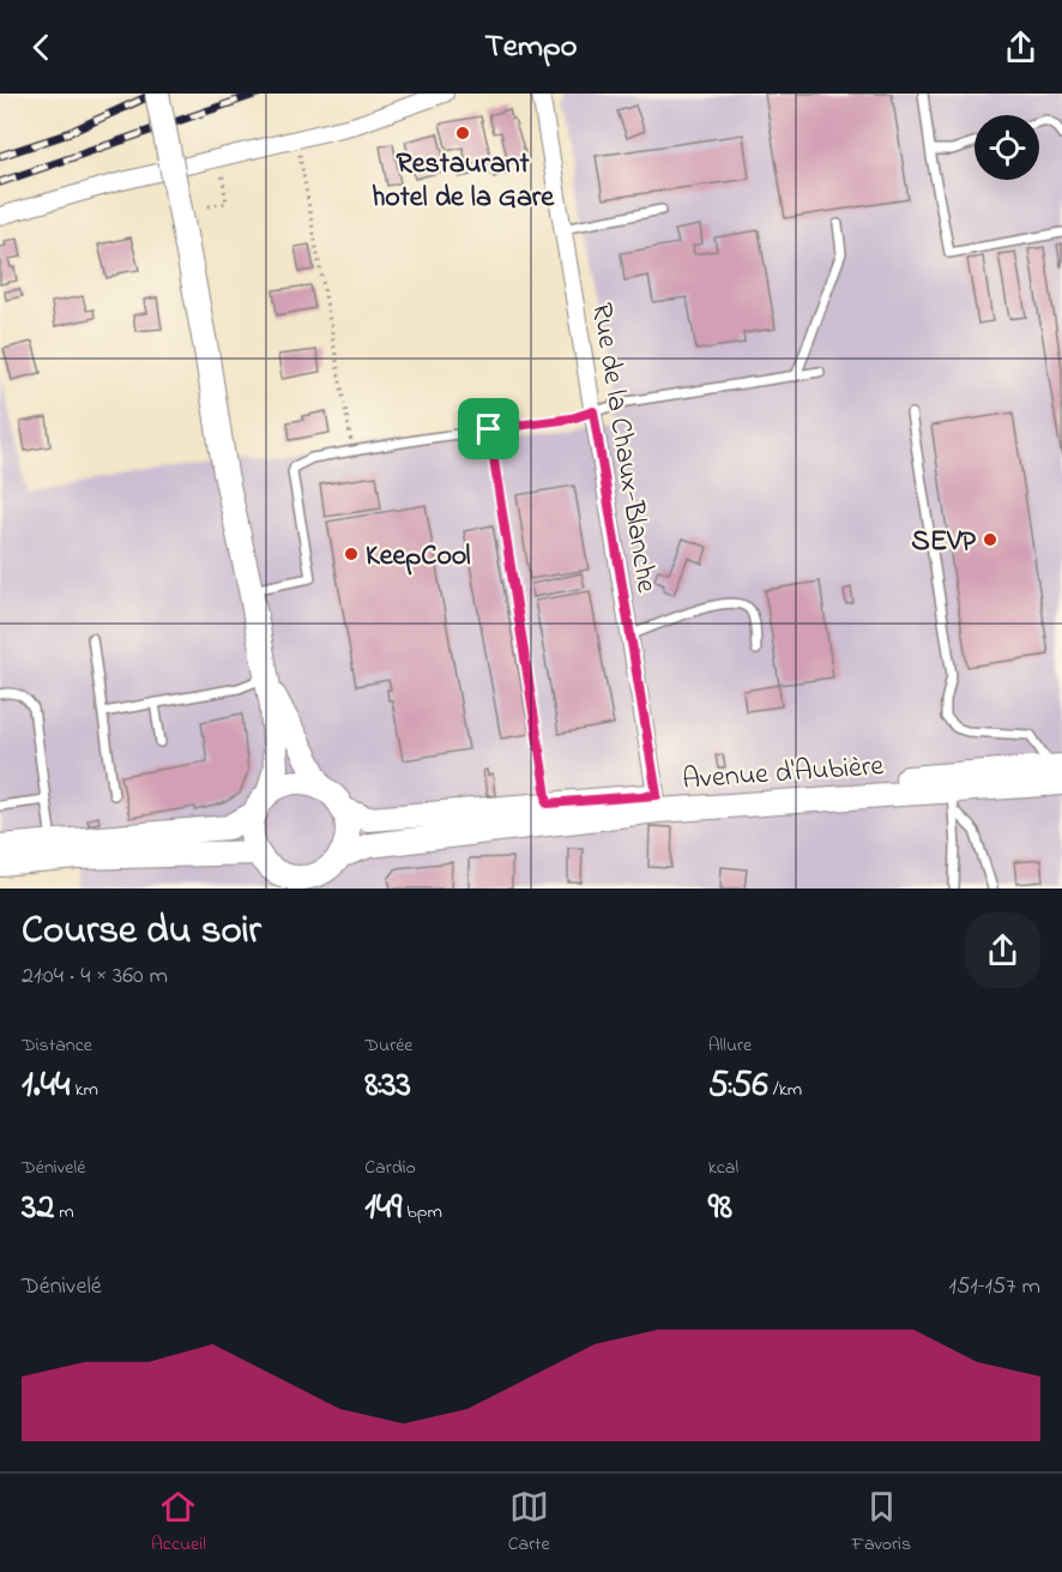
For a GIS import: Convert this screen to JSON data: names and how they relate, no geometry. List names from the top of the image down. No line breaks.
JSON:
{"streets":{"main road":["Avenue d'Aubière"],"street":["Rue de la Chaux-Blanche"]},"crossings":[["Rue de la Chaux-Blanche","Avenue d'Aubière"]],"places":["Restaurant hotel de la Gare","SEVP","KeepCool"],"page":{"header":"Tempo","heading":["Course du soir","21:04 · 4 × 360 m"],"stats":[["Distance","1.44 km"],["Durée","8:33"],["Allure","5:56 /km"],["Dénivelé","32 m"],["Cardio","149 bpm"],["kcal","98"]],"chart":["Dénivelé","151–157 m"],"tabs":["Accueil","Carte","Favoris"]}}
